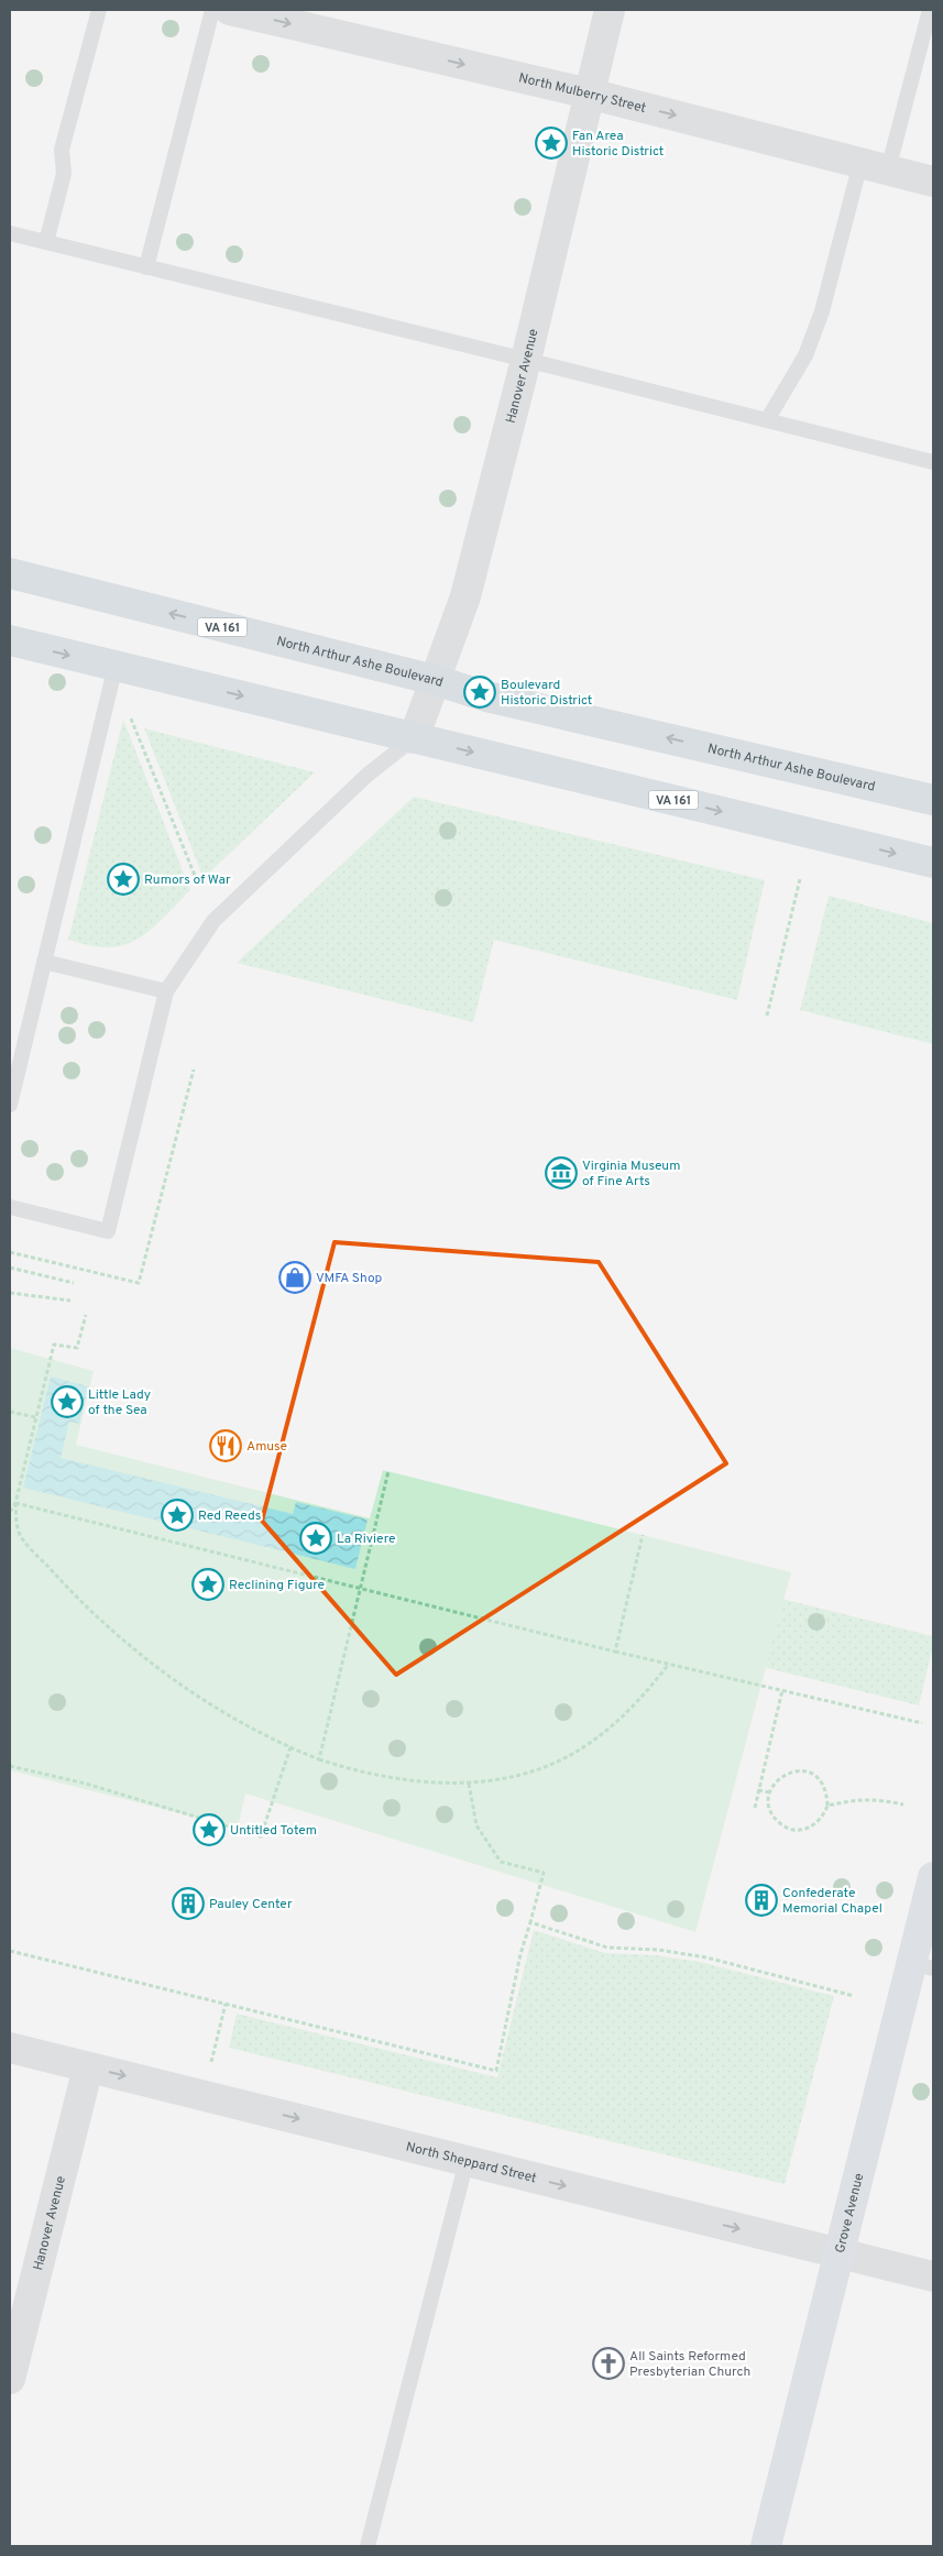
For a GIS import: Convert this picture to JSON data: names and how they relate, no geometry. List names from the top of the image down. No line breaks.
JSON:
{"streets":{"main road":["VA 161","North Arthur Ashe Boulevard","Grove Avenue"],"street":["North Mulberry Street","Hanover Avenue","North Sheppard Street"]},"crossings":[["North Mulberry Street","Hanover Avenue"],["Hanover Avenue","VA 161"],["Hanover Avenue","North Arthur Ashe Boulevard"],["Hanover Avenue","North Sheppard Street"],["North Sheppard Street","Grove Avenue"]],"one_way":["North Mulberry Street","North Sheppard Street"],"places":{"place":["Fan Area Historic District","Boulevard Historic District","Rumors of War","Little Lady of the Sea","Red Reeds","La Riviere","Reclining Figure","Untitled Totem"],"museum":["Virginia Museum of Fine Arts"],"shop":["VMFA Shop"],"restaurant":["Amuse"],"building":["Confederate Memorial Chapel","Pauley Center"],"church":["All Saints Reformed Presbyterian Church"]}}
